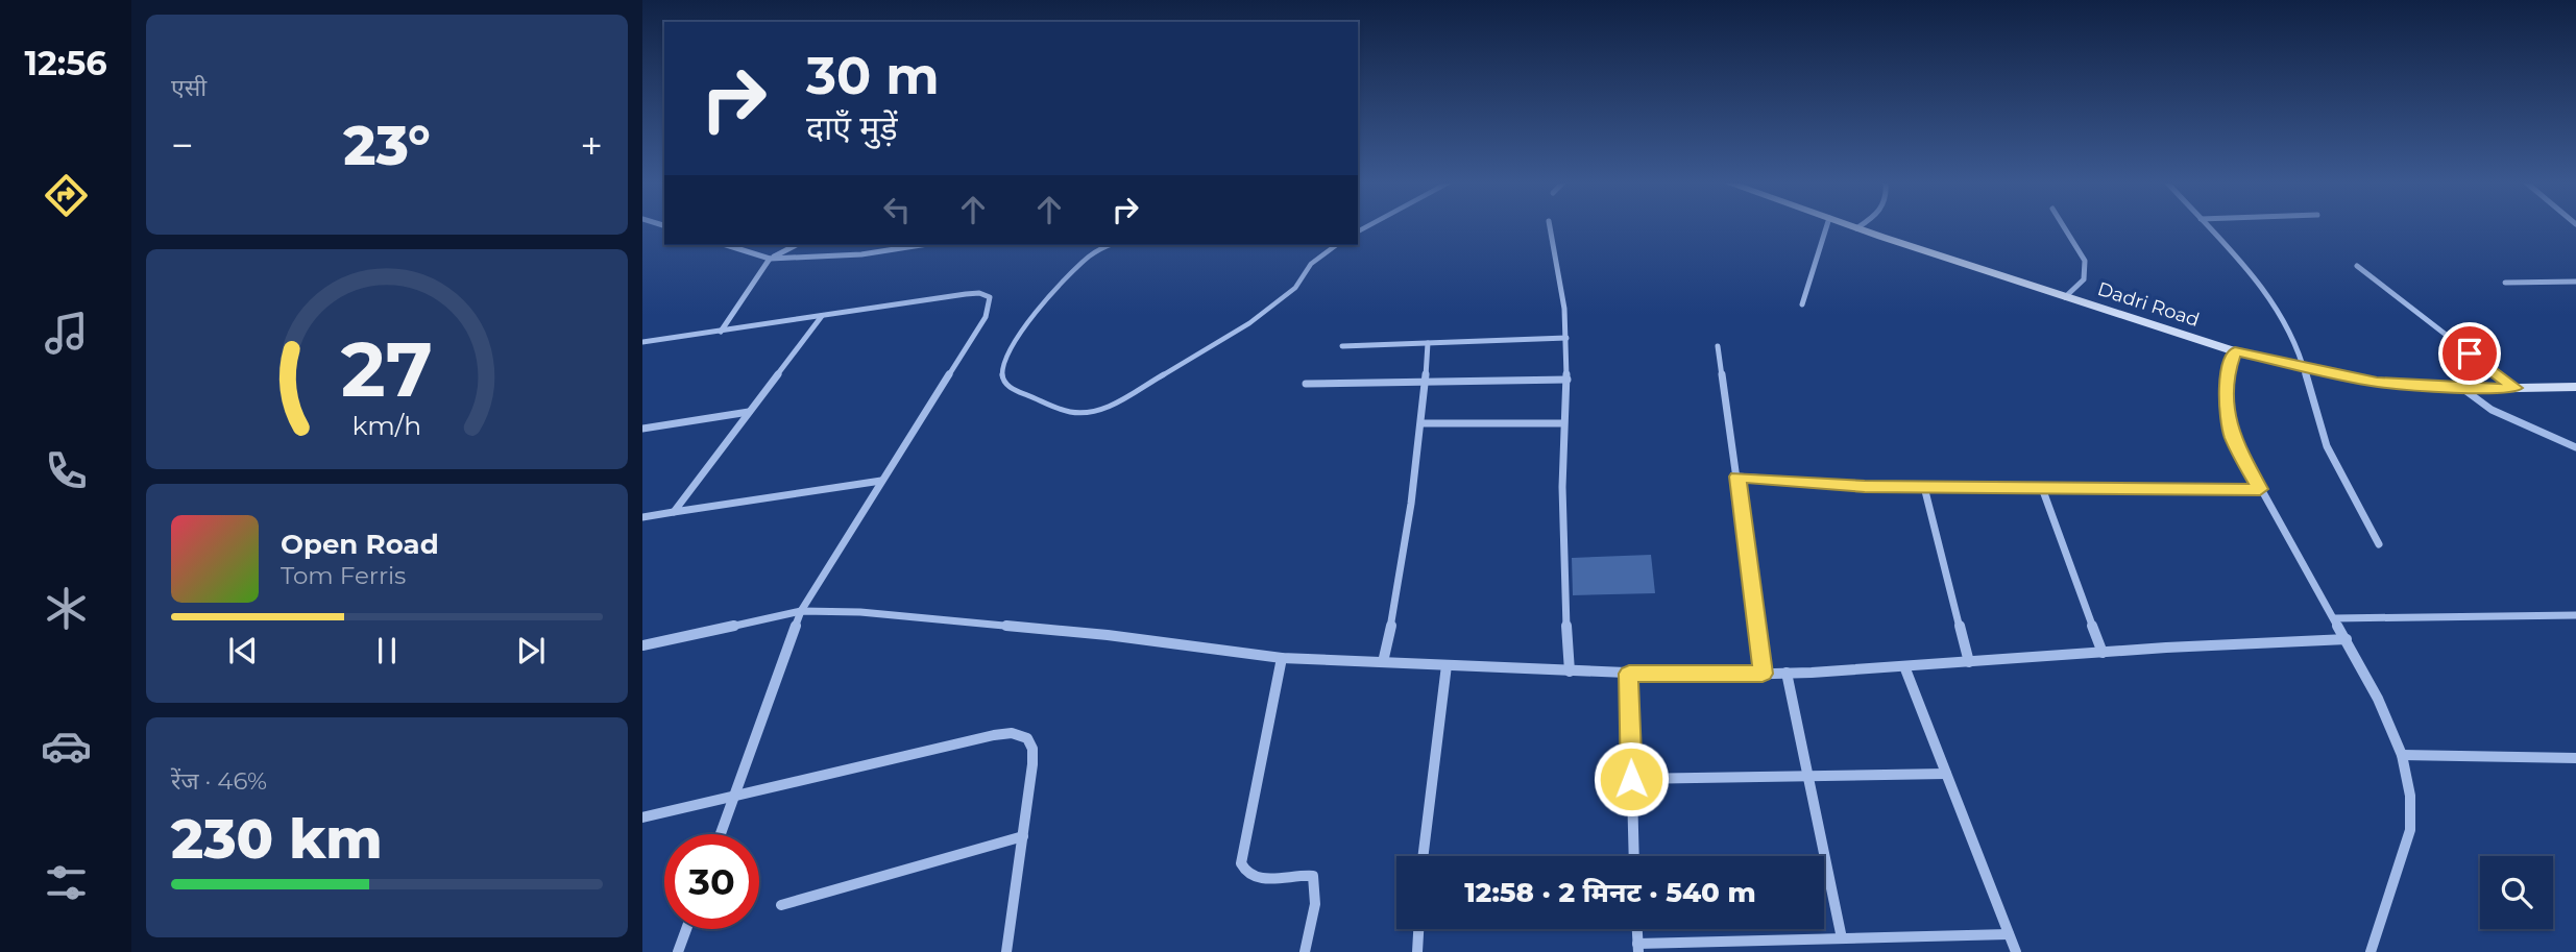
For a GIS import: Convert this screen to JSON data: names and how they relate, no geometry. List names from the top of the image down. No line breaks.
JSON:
{"streets":{"main road":["Dadri Road"]},"page":{"tabs":"12:56","tile":["एसी",["रेंज · 46%","230 km"]],"turn":["30 m","दाएँ मुड़ें"],"heat":["−","23°","+"],"song":["Open Road","Tom Ferris"],"limit":"30","trip":"12:58 · 2 मिनट · 540 m","gauge":["27","km/h"]}}
